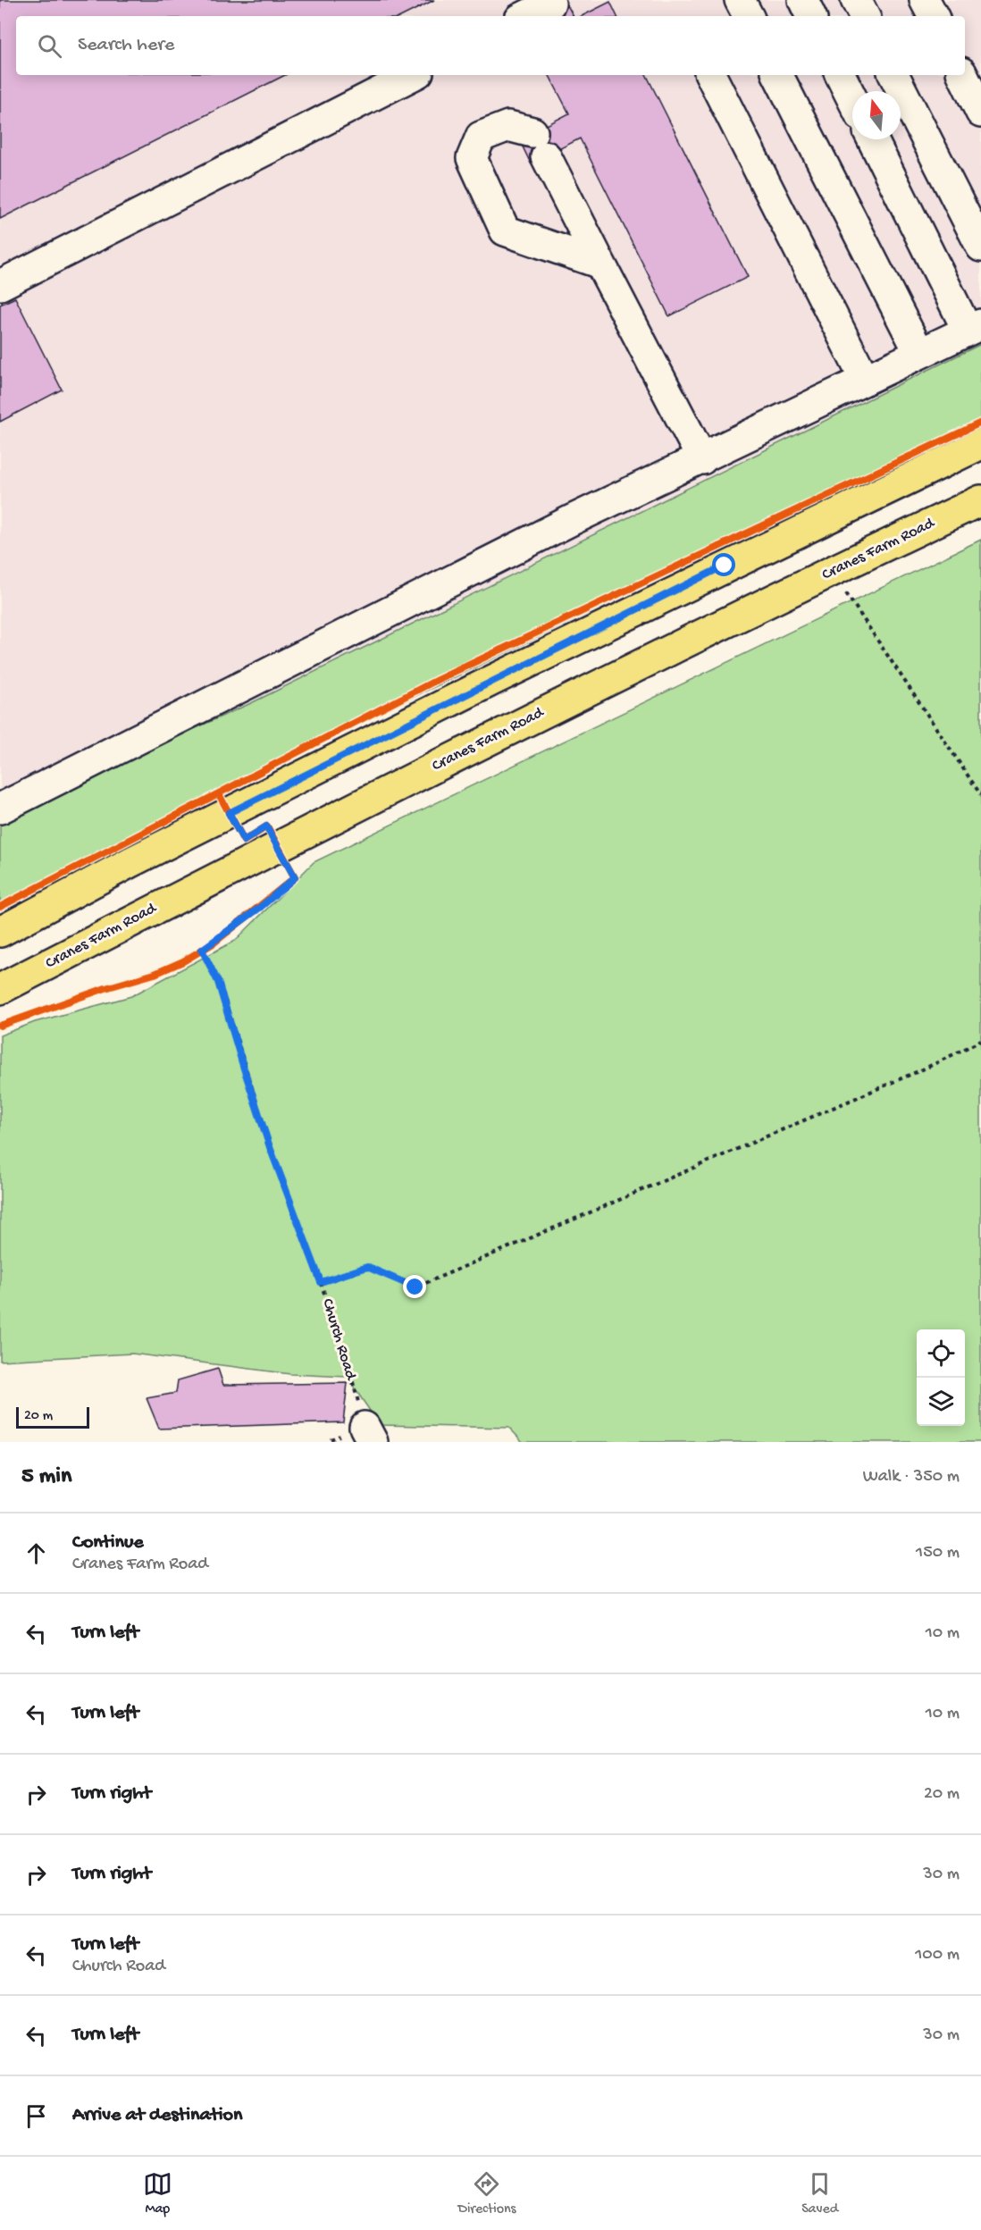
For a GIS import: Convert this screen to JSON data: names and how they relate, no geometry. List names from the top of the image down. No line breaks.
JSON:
{"streets":{"main road":["Cranes Farm Road"],"path":["Church Road"]},"scale_bar":"20 m","north":"top","page":{"search":"Search here","scale":"20 m","heading":["5 min","Walk · 350 m"],"list":[["Continue","Cranes Farm Road","150 m"],["Turn left","10 m"],["Turn left","10 m"],["Turn right","20 m"],["Turn right","30 m"],["Turn left","Church Road","100 m"],["Turn left","30 m"],"Arrive at destination"],"nav":["Map","Directions","Saved"]}}
